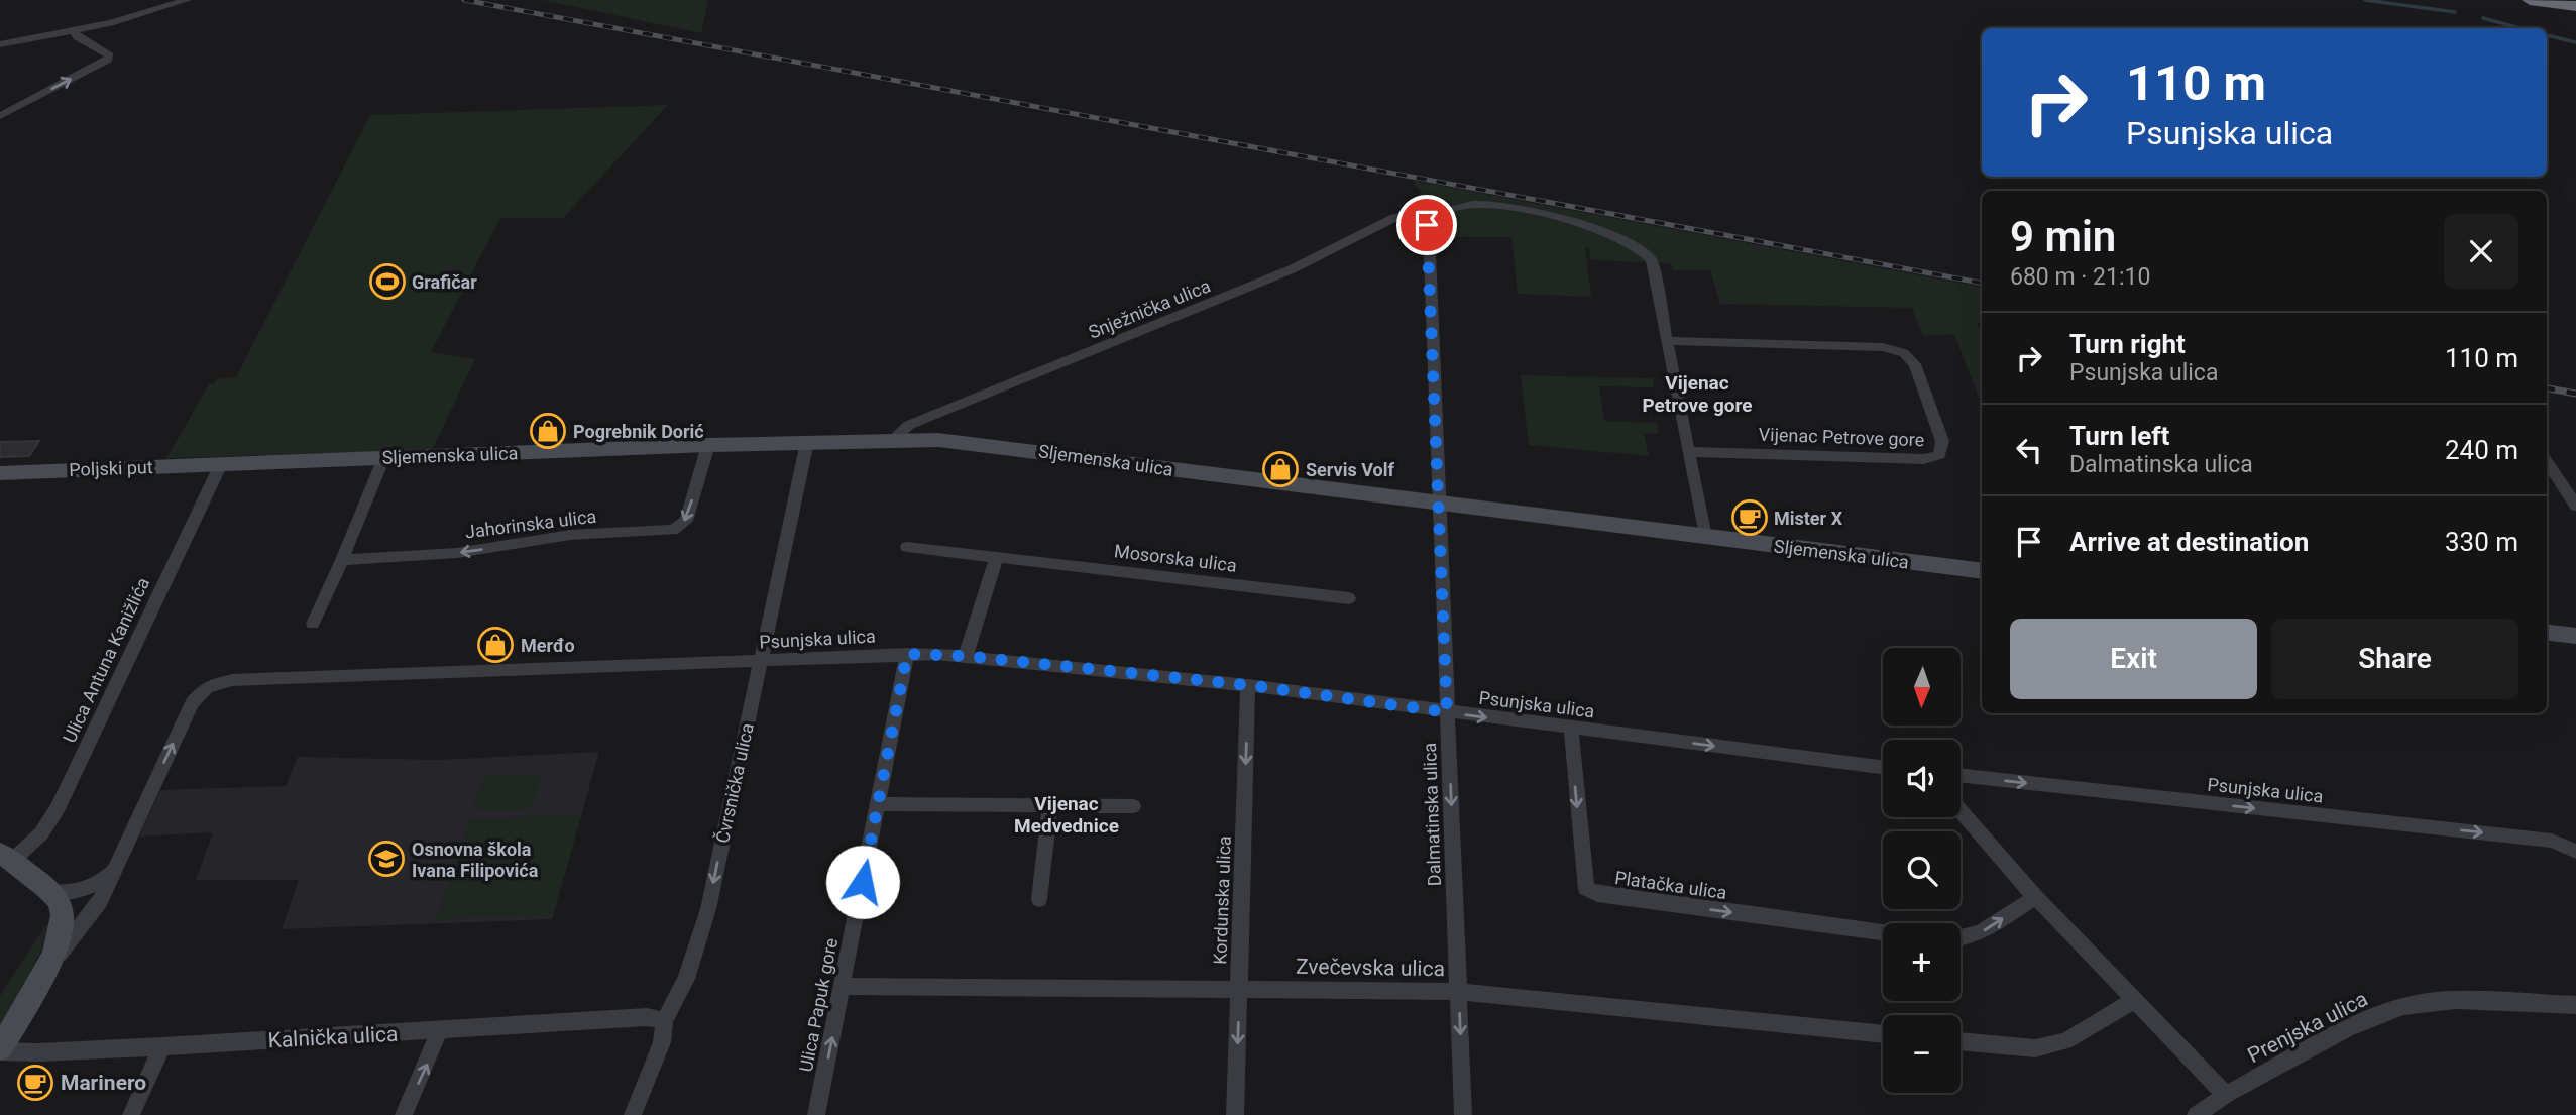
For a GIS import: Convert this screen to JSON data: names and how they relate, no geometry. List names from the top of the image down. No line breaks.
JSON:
{"streets":{"street":["Snježnička ulica","Vijenac Petrove gore","Sljemenska ulica","Poljski put","Jahorinska ulica","Mosorska ulica","Psunjska ulica","Ulica Antuna Kanižlića","Čvrsnička ulica","Dalmatinska ulica","Platačka ulica","Kordunska ulica","Zvečevska ulica","Ulica Papuk gore","Prenjska ulica","Kalnička ulica"]},"crossings":[["Snježnička ulica","Sljemenska ulica"],["Snježnička ulica","Dalmatinska ulica"],["Sljemenska ulica","Poljski put"],["Sljemenska ulica","Jahorinska ulica"],["Sljemenska ulica","Ulica Antuna Kanižlića"],["Sljemenska ulica","Čvrsnička ulica"],["Sljemenska ulica","Dalmatinska ulica"],["Poljski put","Ulica Antuna Kanižlića"],["Psunjska ulica","Čvrsnička ulica"],["Psunjska ulica","Dalmatinska ulica"],["Psunjska ulica","Platačka ulica"],["Psunjska ulica","Kordunska ulica"],["Psunjska ulica","Ulica Papuk gore"],["Psunjska ulica","Kalnička ulica"],["Čvrsnička ulica","Kalnička ulica"],["Dalmatinska ulica","Zvečevska ulica"],["Kordunska ulica","Zvečevska ulica"],["Zvečevska ulica","Ulica Papuk gore"]],"one_way":["Jahorinska ulica","Psunjska ulica","Čvrsnička ulica","Dalmatinska ulica","Platačka ulica","Kordunska ulica"],"districts":["Vijenac Petrove gore","Vijenac Medvednice"],"places":{"sports":["Grafičar"],"shop":["Pogrebnik Dorić","Servis Volf","Merđo"],"cafe":["Mister X","Marinero"],"school or university":["Osnovna škola Ivana Filipovića"]},"north":"bottom","page":{"turn":["110 m","Psunjska ulica"],"heading":["9 min","680 m · 21:10"],"list":[{"name":"Turn right","note":"Psunjska ulica","value":"110 m"},{"name":"Turn left","note":"Dalmatinska ulica","value":"240 m"},{"name":"Arrive at destination","value":"330 m"}],"buttons":["Exit","Share"],"map_buttons":["+","−"]}}
